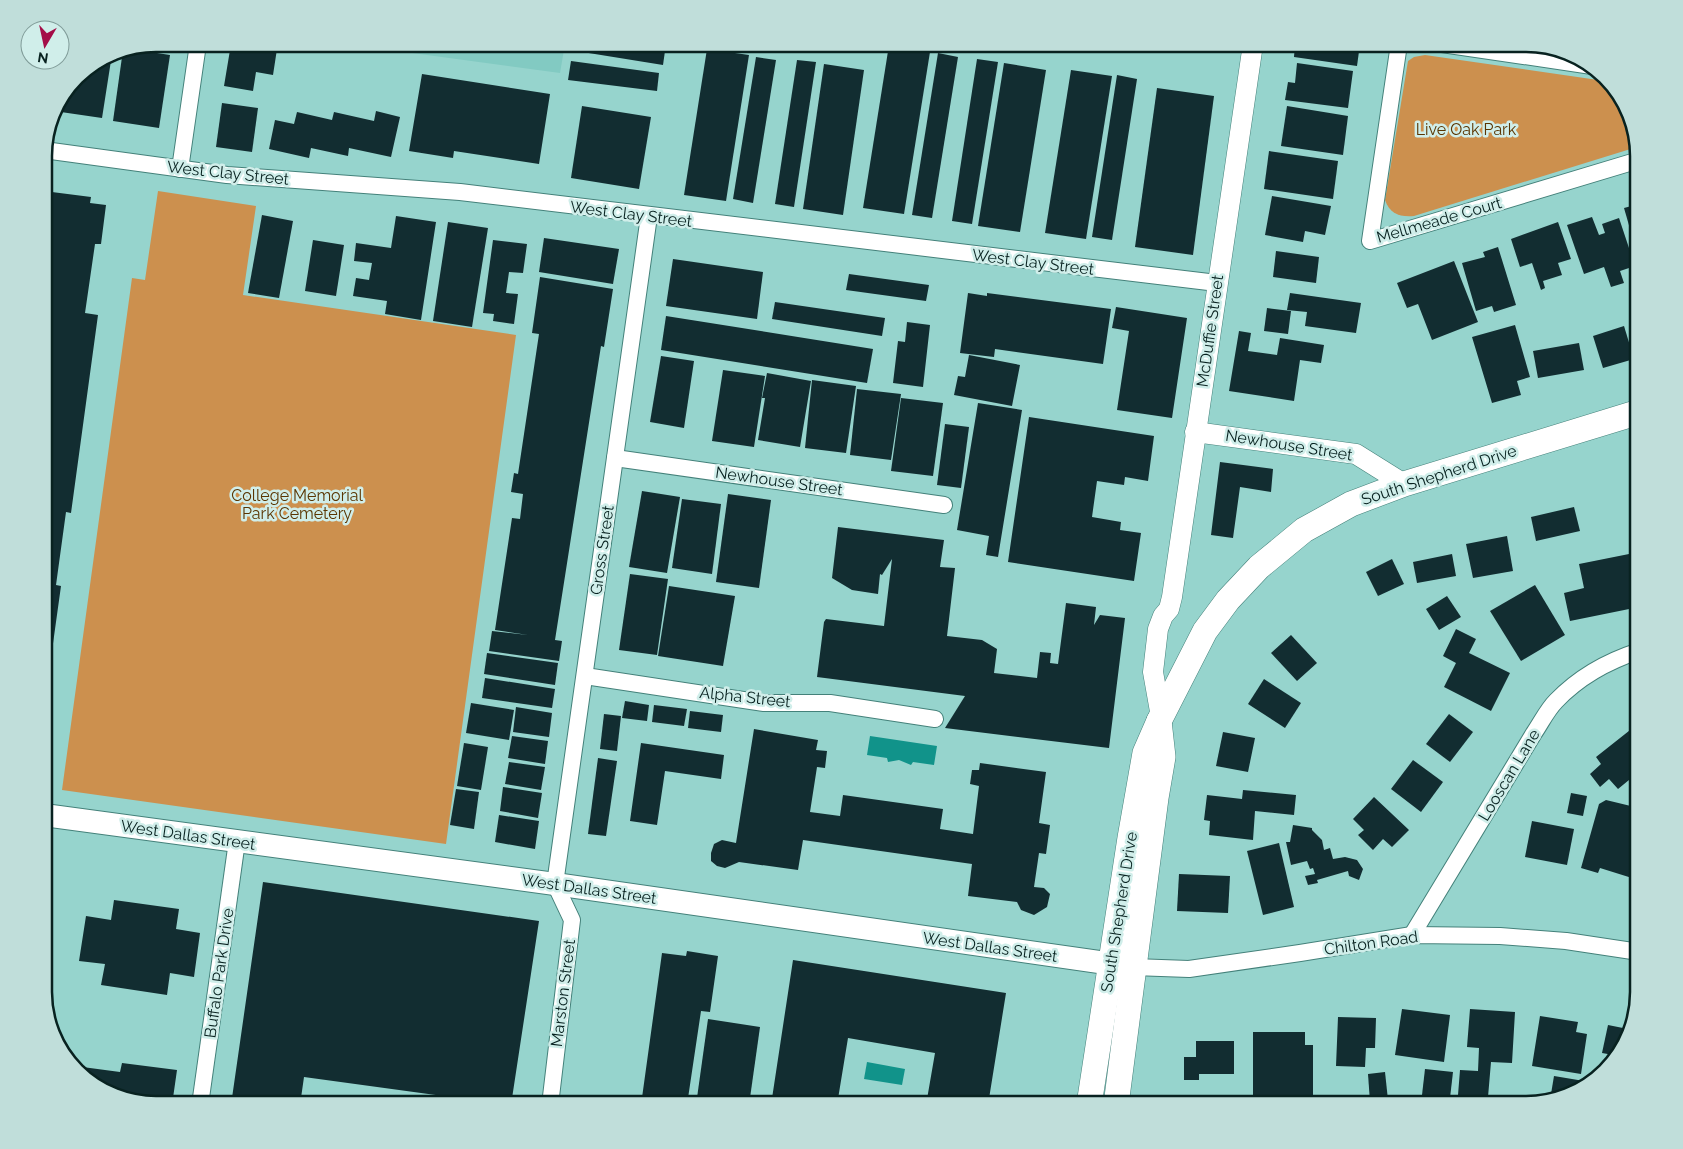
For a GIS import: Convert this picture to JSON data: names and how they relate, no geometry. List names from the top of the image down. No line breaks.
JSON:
{"streets":{"main road":["South Shepherd Drive","West Dallas Street"],"street":["West Clay Street","Mellmeade Court","McDuffie Street","Newhouse Street","Gross Street","Alpha Street","Looscan Lane","Chilton Road","Buffalo Park Drive","Marston Street"]},"crossings":[["West Clay Street","McDuffie Street"],["West Clay Street","Gross Street"],["McDuffie Street","Newhouse Street"],["McDuffie Street","South Shepherd Drive"],["Newhouse Street","South Shepherd Drive"],["Newhouse Street","Gross Street"],["South Shepherd Drive","West Dallas Street"],["South Shepherd Drive","Chilton Road"],["Gross Street","Alpha Street"],["Gross Street","West Dallas Street"],["Gross Street","Marston Street"],["Looscan Lane","Chilton Road"],["West Dallas Street","Chilton Road"],["West Dallas Street","Buffalo Park Drive"],["West Dallas Street","Marston Street"]],"parks":["Live Oak Park","College Memorial Park Cemetery"],"north":"bottom"}
